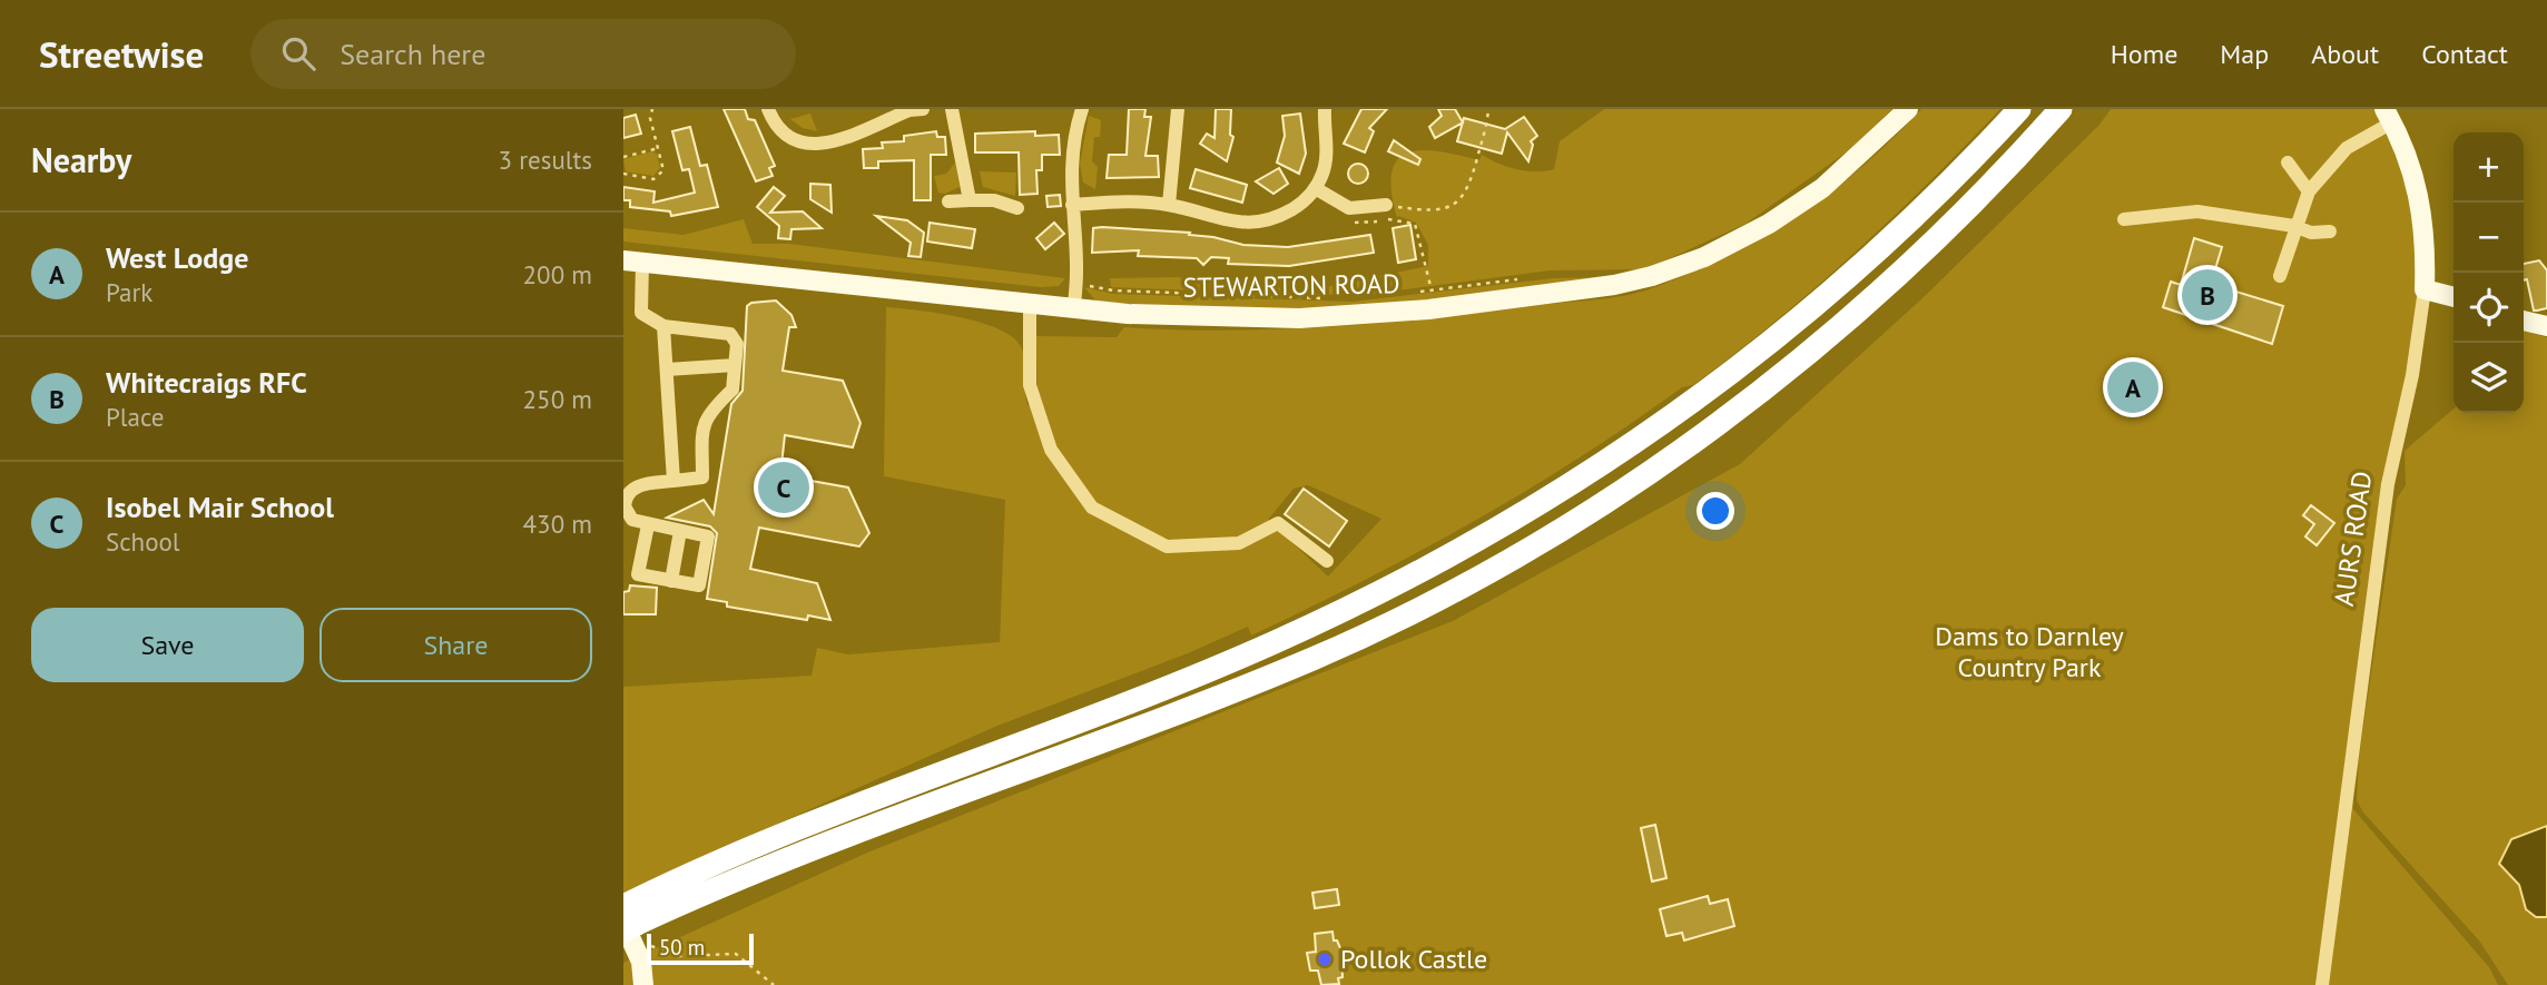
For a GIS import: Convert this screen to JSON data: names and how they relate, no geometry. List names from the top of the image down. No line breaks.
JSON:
{"streets":{"main road":["STEWARTON ROAD","AURS ROAD"]},"parks":["Dams to Darnley Country Park"],"places":["Pollok Castle"],"scale_bar":"50 m","page":{"header":"Streetwise","search":"Search here","nav":["Home","Map","About","Contact"],"heading":["Nearby","3 results"],"map_buttons":["+","−"],"list":[{"mark":"A","name":"West Lodge","note":"Park","value":"200 m"},{"mark":"B","name":"Whitecraigs RFC","note":"Place","value":"250 m"},{"mark":"C","name":"Isobel Mair School","note":"School","value":"430 m"}],"pins":["B","A","C"],"buttons":["Save","Share"],"scale":"50 m"}}
